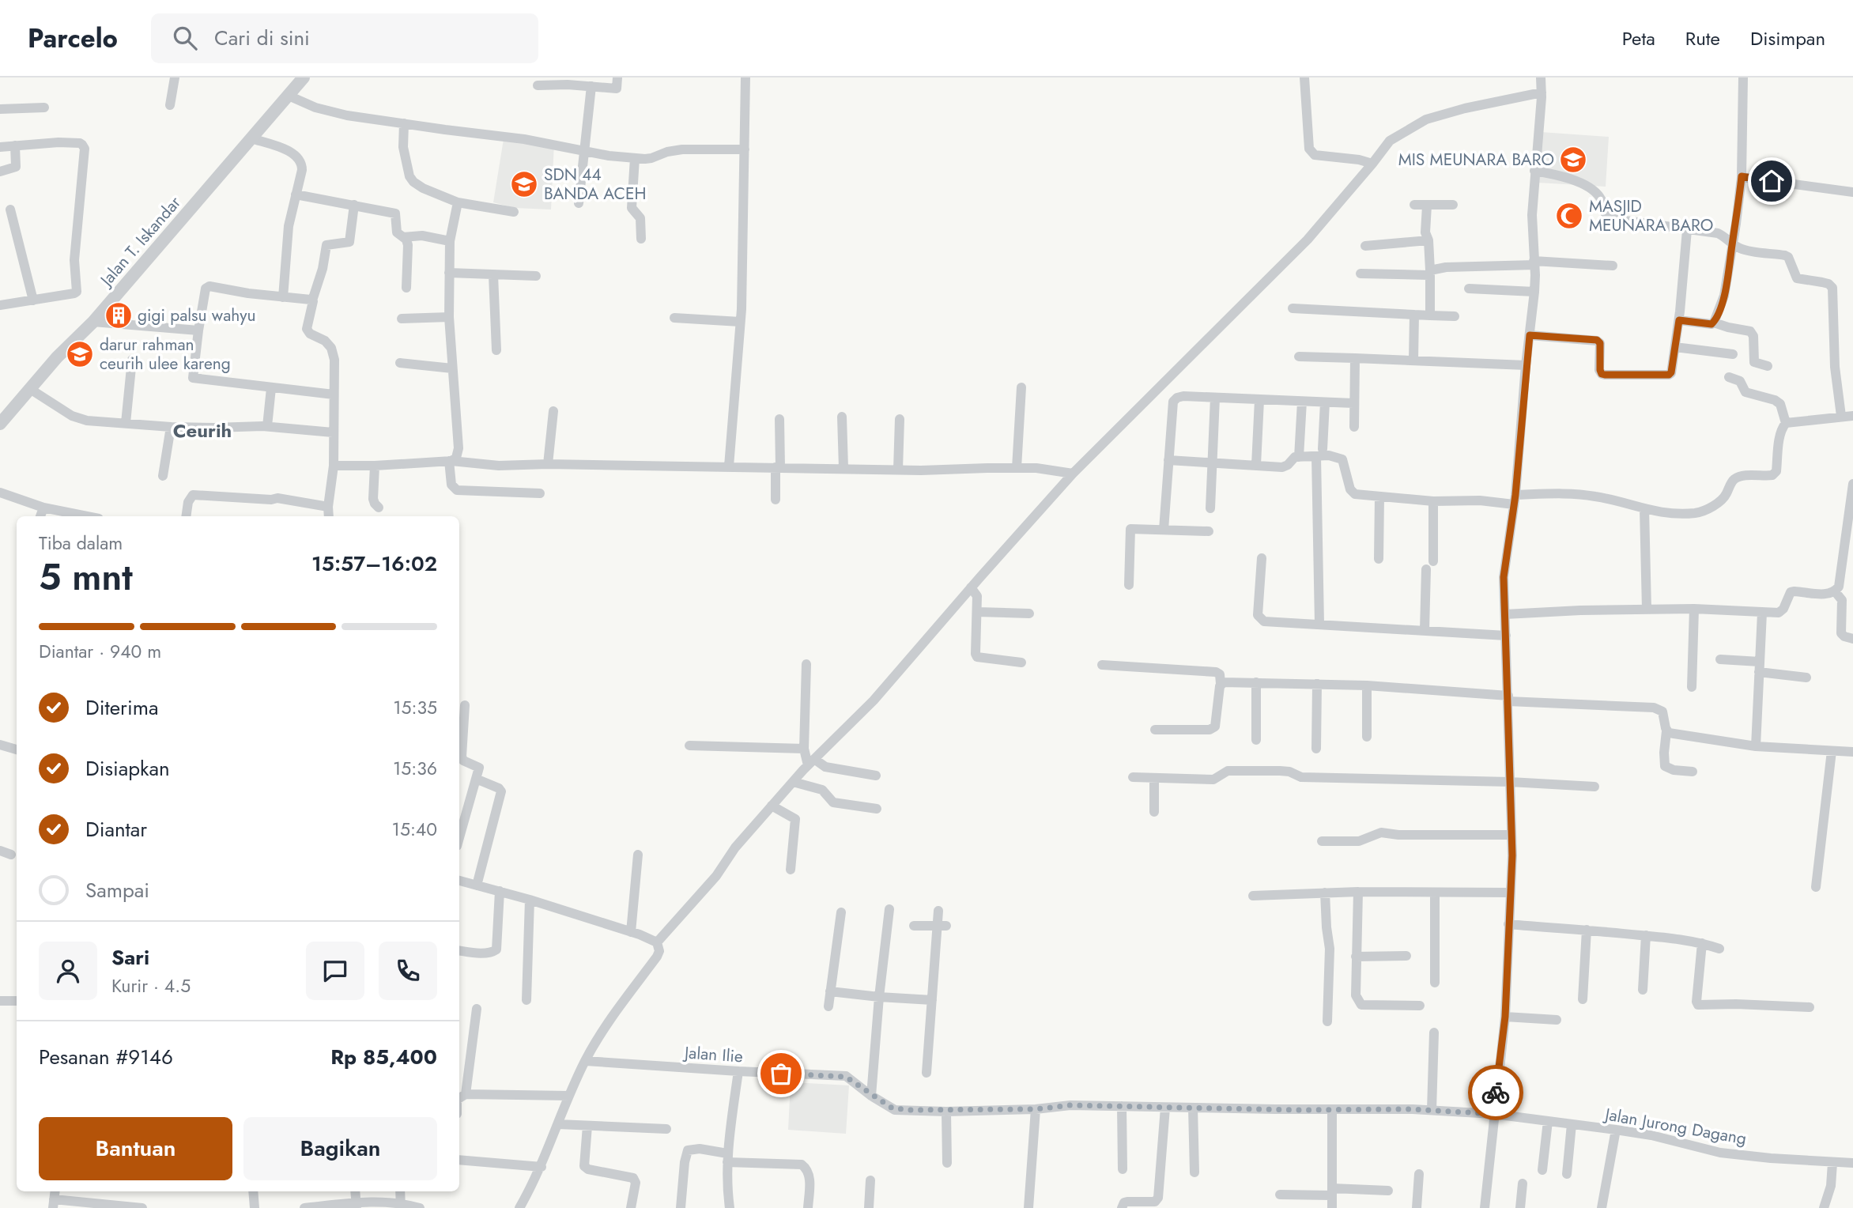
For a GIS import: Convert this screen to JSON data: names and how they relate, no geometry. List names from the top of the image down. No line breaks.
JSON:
{"streets":{"street":["Jalan T. Iskandar","Jalan Ilie","Jalan Jurong Dagang"]},"crossings":[["Jalan Ilie","Jalan Jurong Dagang"]],"districts":["Ceurih"],"places":{"school or university":["MIS MEUNARA BARO","SDN 44 BANDA ACEH","darur rahman ceurih ulee kareng"],"mosque":["MASJID MEUNARA BARO"],"building":["gigi palsu wahyu"]},"page":{"header":"Parcelo","search":"Cari di sini","nav":["Peta","Rute","Disimpan"],"heading":["5 mnt","Tiba dalam","15:57–16:02"],"panel":["Sari","Kurir · 4.5","Pesanan #9146","Rp 85,400"],"bar":"Diantar · 940 m","list":[["Diterima","15:35"],["Disiapkan","15:36"],["Diantar","15:40"],"Sampai"],"buttons":["Bantuan","Bagikan"]}}
